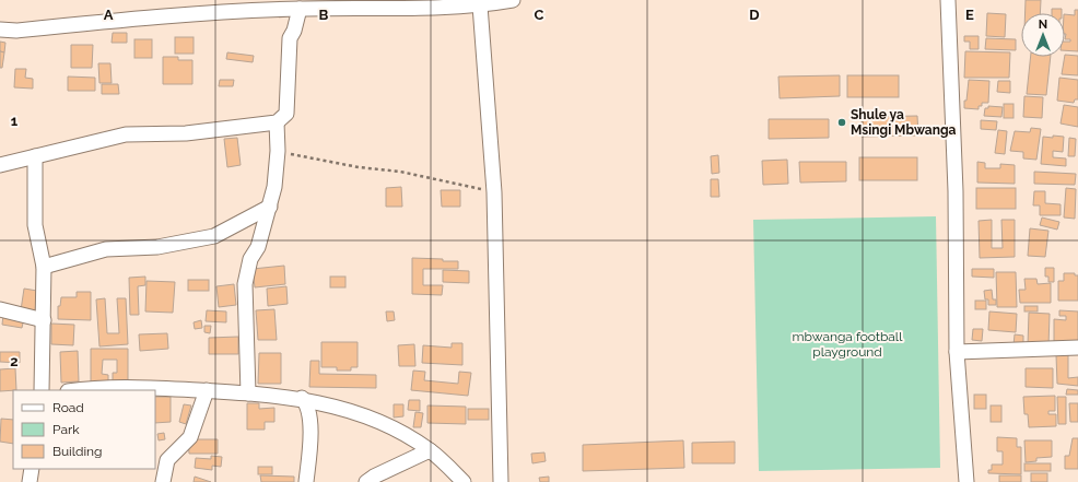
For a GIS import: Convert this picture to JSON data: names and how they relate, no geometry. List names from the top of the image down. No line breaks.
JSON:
{"parks":["mbwanga football playground"],"places":["Shule ya Msingi Mbwanga"],"legend":["Road","Park","Building"],"north":"top","grid":{"columns":["A","B","C","D","E"],"rows":["1","2"]}}
